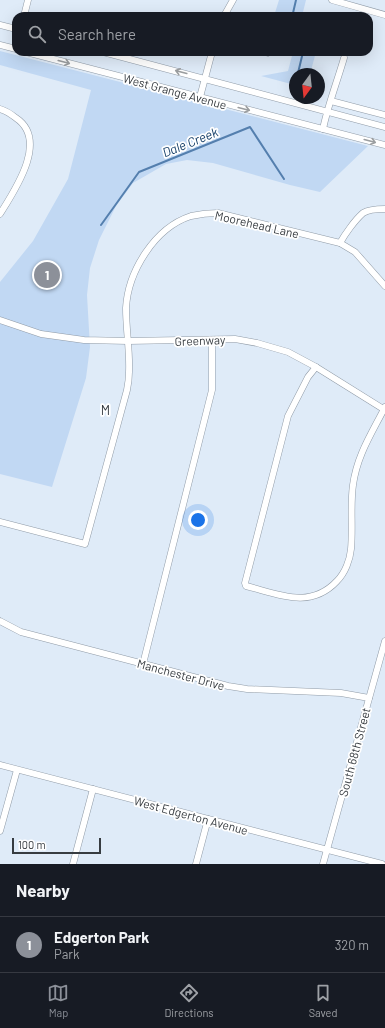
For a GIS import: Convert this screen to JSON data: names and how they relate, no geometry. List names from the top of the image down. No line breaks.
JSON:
{"streets":{"street":["West Grange Avenue","Moorehead Lane","Greenway","Manchester Drive","South 68th Street","West Edgerton Avenue"]},"crossings":[["Moorehead Lane","Greenway"],["Manchester Drive","South 68th Street"],["South 68th Street","West Edgerton Avenue"]],"districts":["M"],"water":["Dale Creek"],"scale_bar":"100 m","north":"bottom","page":{"search":"Search here","pins":"1","scale":"100 m","heading":"Nearby","list":[{"mark":"1","name":"Edgerton Park","note":"Park","value":"320 m"}],"nav":["Map","Directions","Saved"]}}
